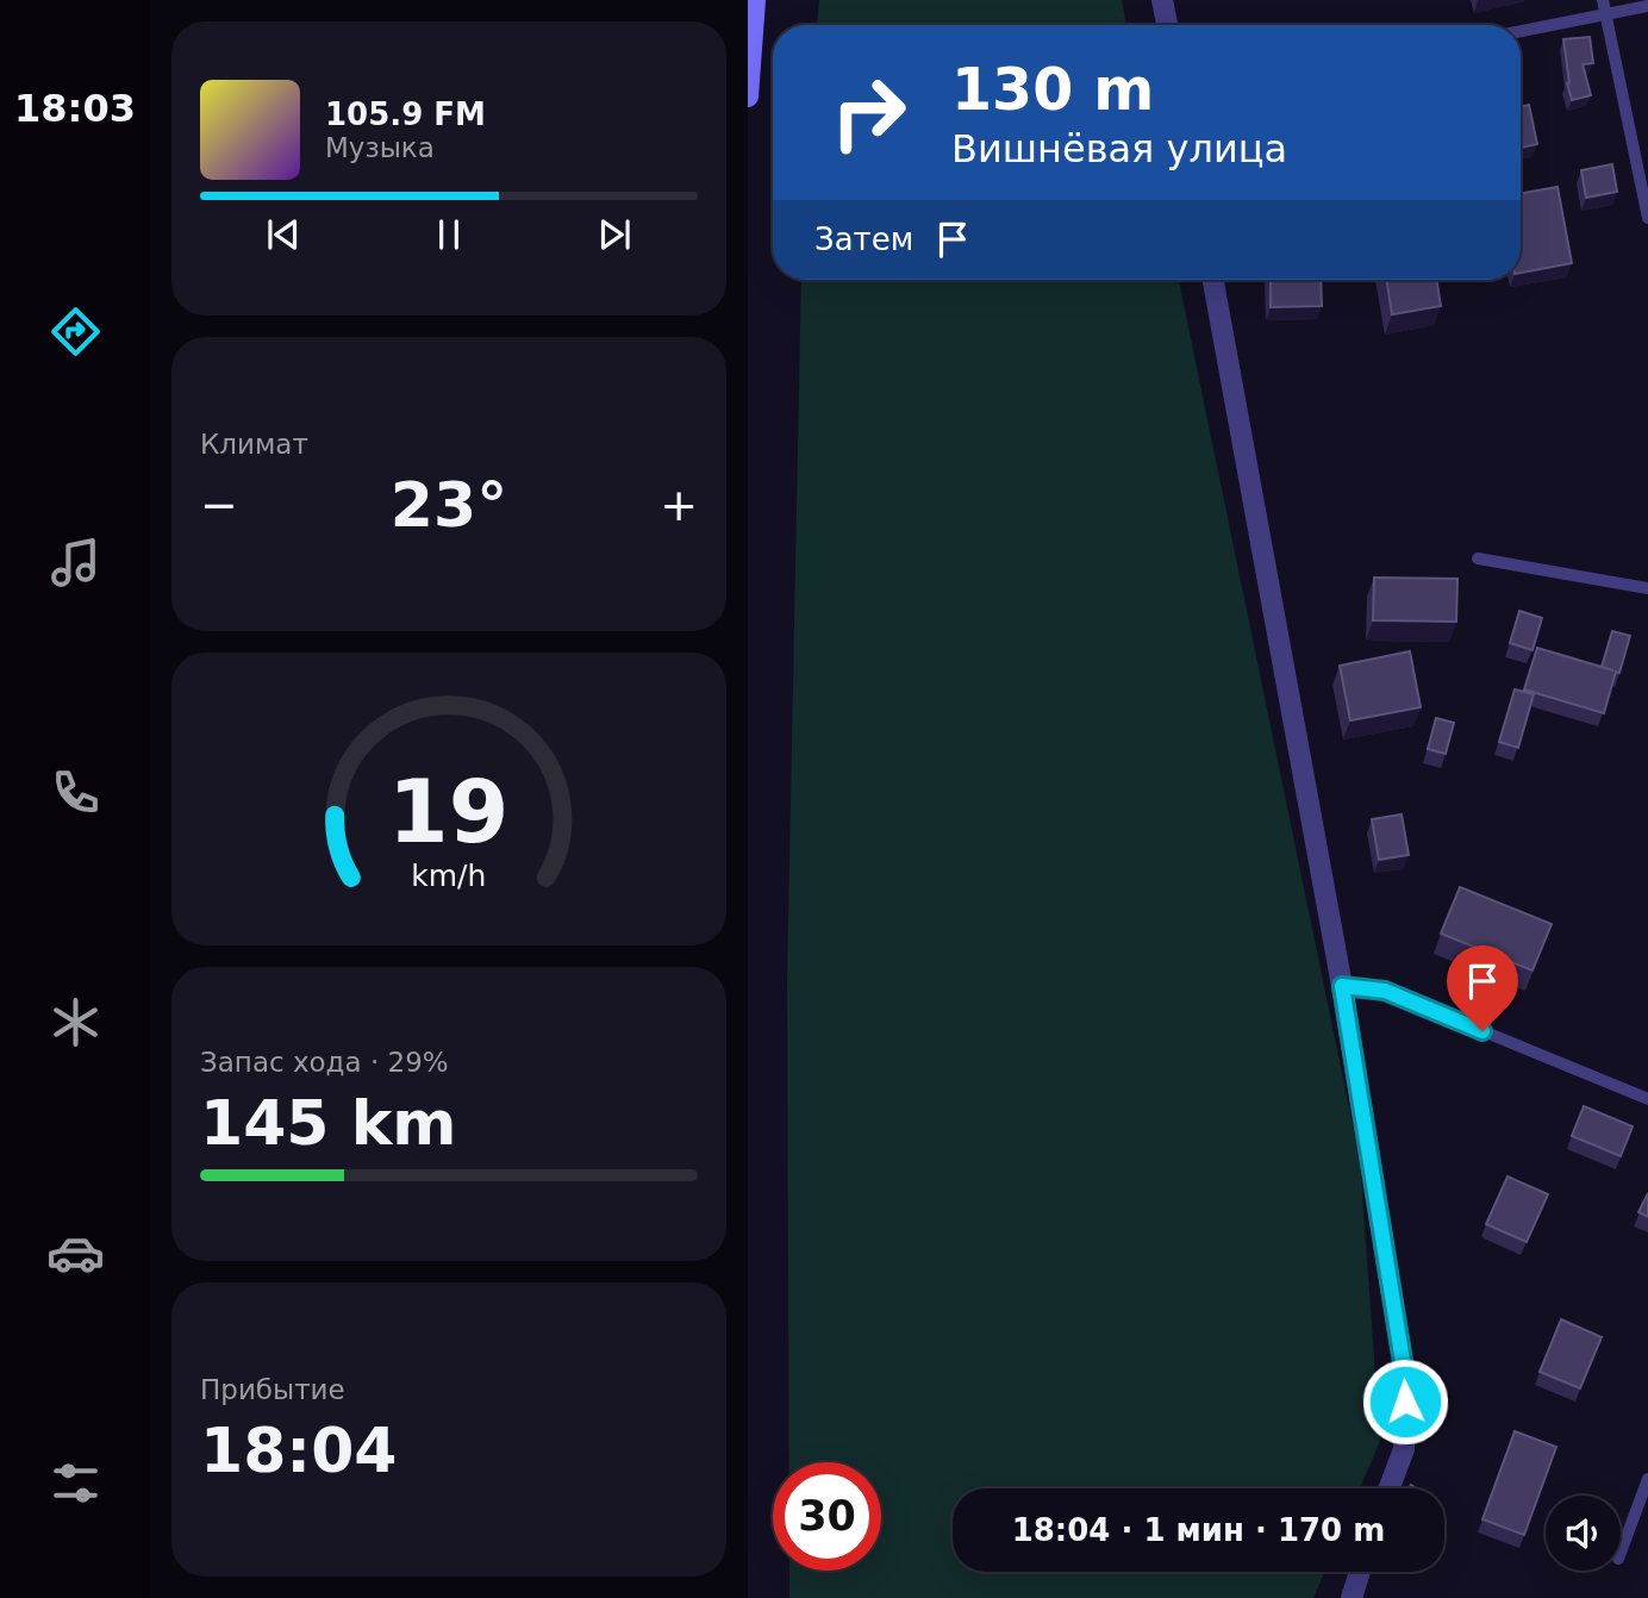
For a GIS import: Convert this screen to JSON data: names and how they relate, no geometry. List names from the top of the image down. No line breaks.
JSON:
{"page":{"tabs":"18:03","turn":["130 m","Вишнёвая улица"],"song":["105.9 FM","Музыка"],"then":"Затем","tile":["Климат",["Запас хода · 29%","145 km"],["Прибытие","18:04"]],"heat":["−","23°","+"],"limit":"30","trip":"18:04 · 1 мин · 170 m","gauge":["19","km/h"]}}
